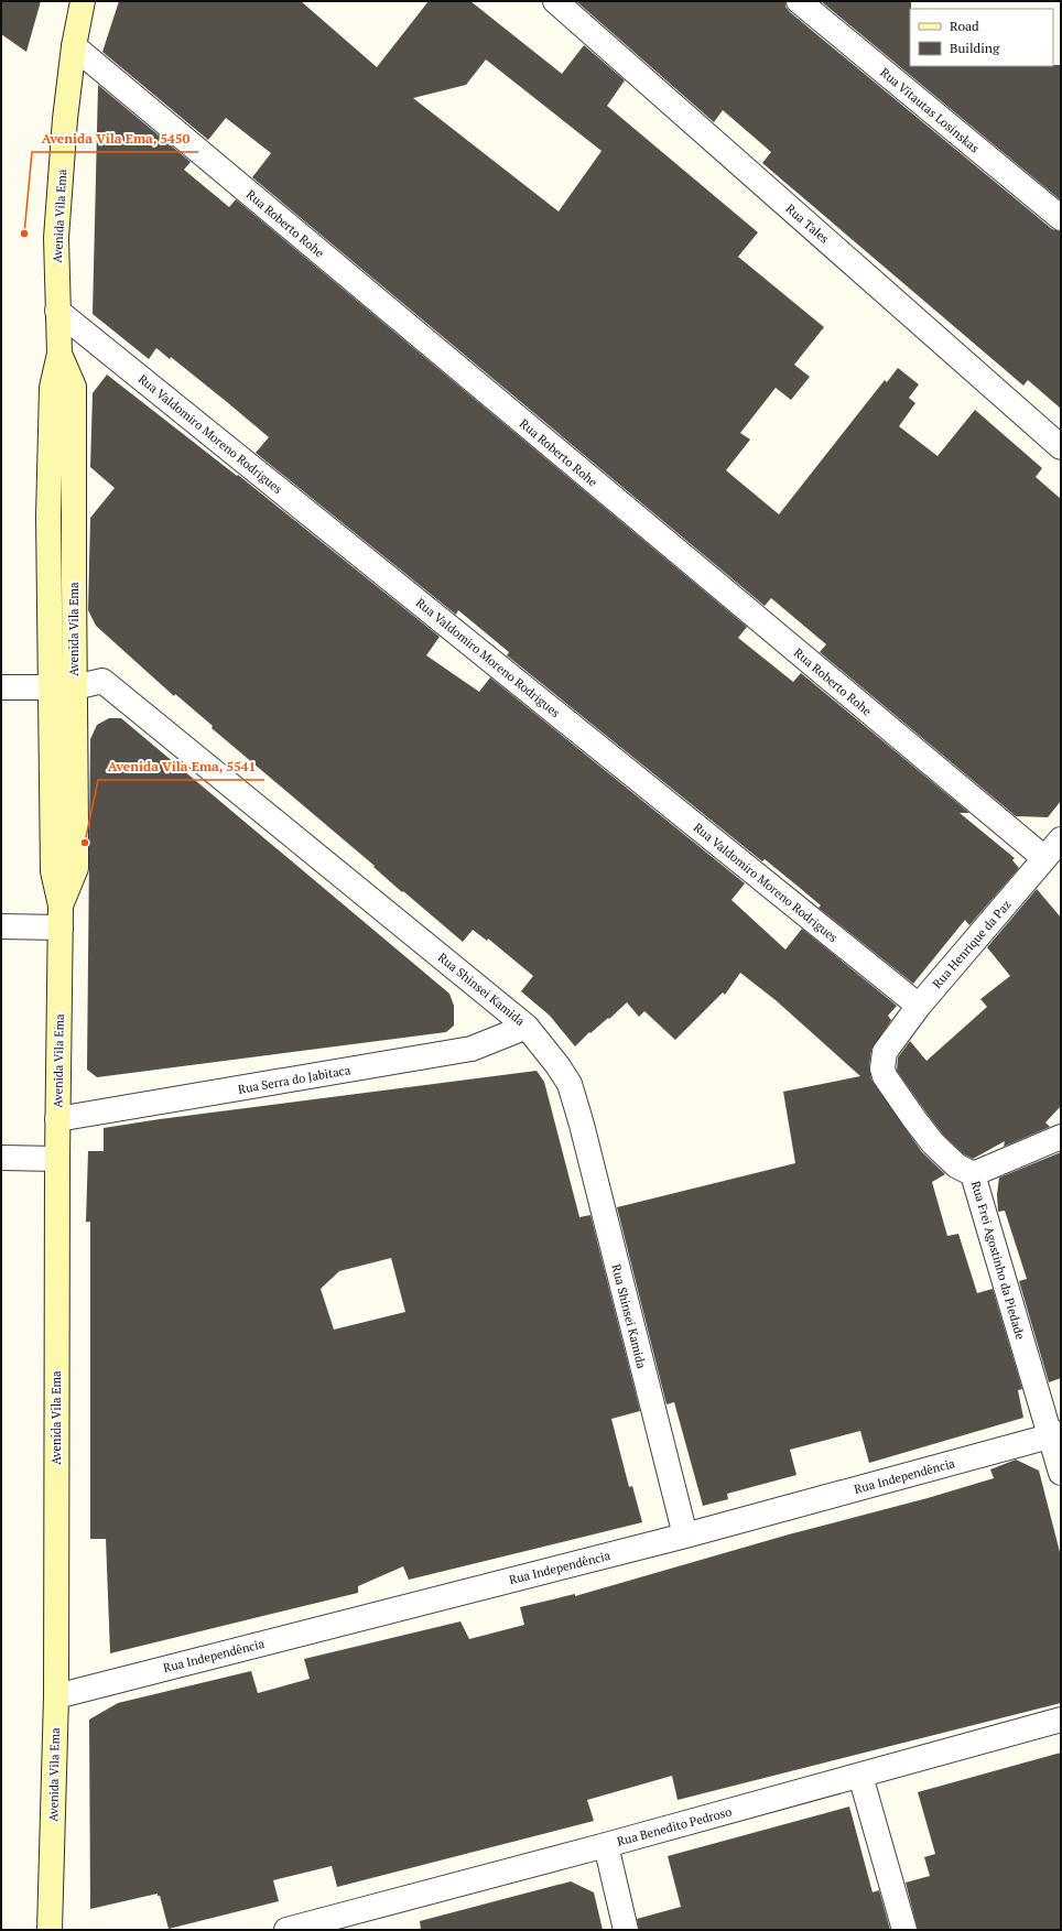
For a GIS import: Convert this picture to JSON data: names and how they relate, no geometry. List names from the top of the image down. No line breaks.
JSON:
{"streets":{"main road":["Avenida Vila Ema"],"street":["Rua Vitautas Losinskas","Rua Roberto Rohe","Rua Tales","Rua Valdomiro Moreno Rodrigues","Rua Henrique da Paz","Rua Shinsei Kamida","Rua Serra do Jabitaca","Rua Frei Agostinho da Piedade","Rua Independência","Rua Benedito Pedroso"]},"crossings":[["Avenida Vila Ema","Rua Roberto Rohe"],["Avenida Vila Ema","Rua Valdomiro Moreno Rodrigues"],["Avenida Vila Ema","Rua Shinsei Kamida"],["Avenida Vila Ema","Rua Serra do Jabitaca"],["Avenida Vila Ema","Rua Independência"],["Rua Roberto Rohe","Rua Henrique da Paz"],["Rua Valdomiro Moreno Rodrigues","Rua Henrique da Paz"],["Rua Henrique da Paz","Rua Frei Agostinho da Piedade"],["Rua Shinsei Kamida","Rua Serra do Jabitaca"],["Rua Shinsei Kamida","Rua Independência"],["Rua Frei Agostinho da Piedade","Rua Independência"]],"places":["Avenida Vila Ema, 5450","Avenida Vila Ema, 5541"],"legend":["Road","Building"]}
